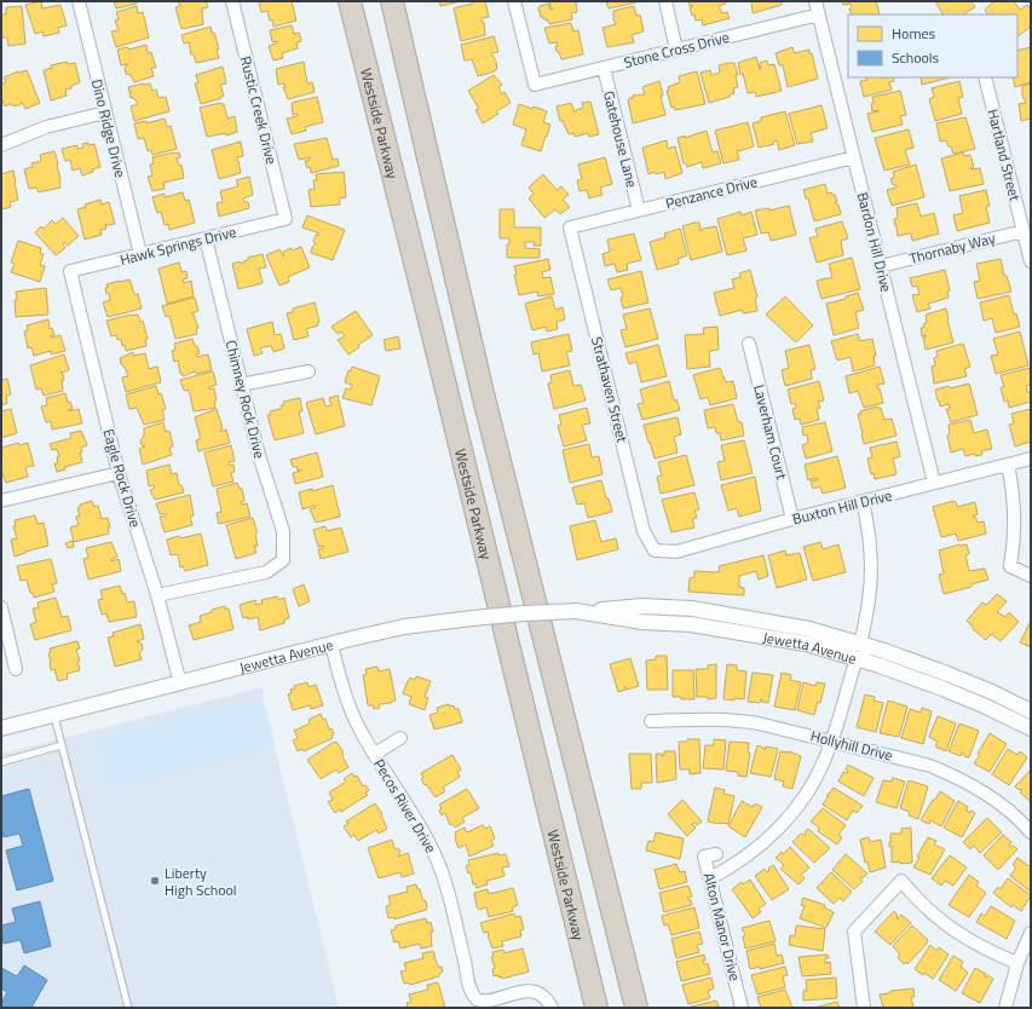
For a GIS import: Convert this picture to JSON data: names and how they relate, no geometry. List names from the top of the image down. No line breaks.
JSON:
{"streets":{"highway":["Westside Parkway"],"street":["Stone Cross Drive","Rustic Creek Drive","Dino Ridge Drive","Gatehouse Lane","Hartland Street","Penzance Drive","Bardon Hill Drive","Hawk Springs Drive","Thornaby Way","Strathaven Street","Chimney Rock Drive","Laverham Court","Eagle Rock Drive","Buxton Hill Drive","Jewetta Avenue","Hollyhill Drive","Pecos River Drive","Alton Manor Drive"]},"crossings":[["Stone Cross Drive","Gatehouse Lane"],["Stone Cross Drive","Bardon Hill Drive"],["Rustic Creek Drive","Hawk Springs Drive"],["Dino Ridge Drive","Hawk Springs Drive"],["Gatehouse Lane","Penzance Drive"],["Hartland Street","Thornaby Way"],["Penzance Drive","Bardon Hill Drive"],["Penzance Drive","Strathaven Street"],["Bardon Hill Drive","Thornaby Way"],["Bardon Hill Drive","Buxton Hill Drive"],["Hawk Springs Drive","Chimney Rock Drive"],["Hawk Springs Drive","Eagle Rock Drive"],["Strathaven Street","Buxton Hill Drive"],["Chimney Rock Drive","Eagle Rock Drive"],["Laverham Court","Buxton Hill Drive"],["Eagle Rock Drive","Jewetta Avenue"],["Jewetta Avenue","Pecos River Drive"]],"places":["Liberty High School"],"legend":["Homes","Schools"]}
